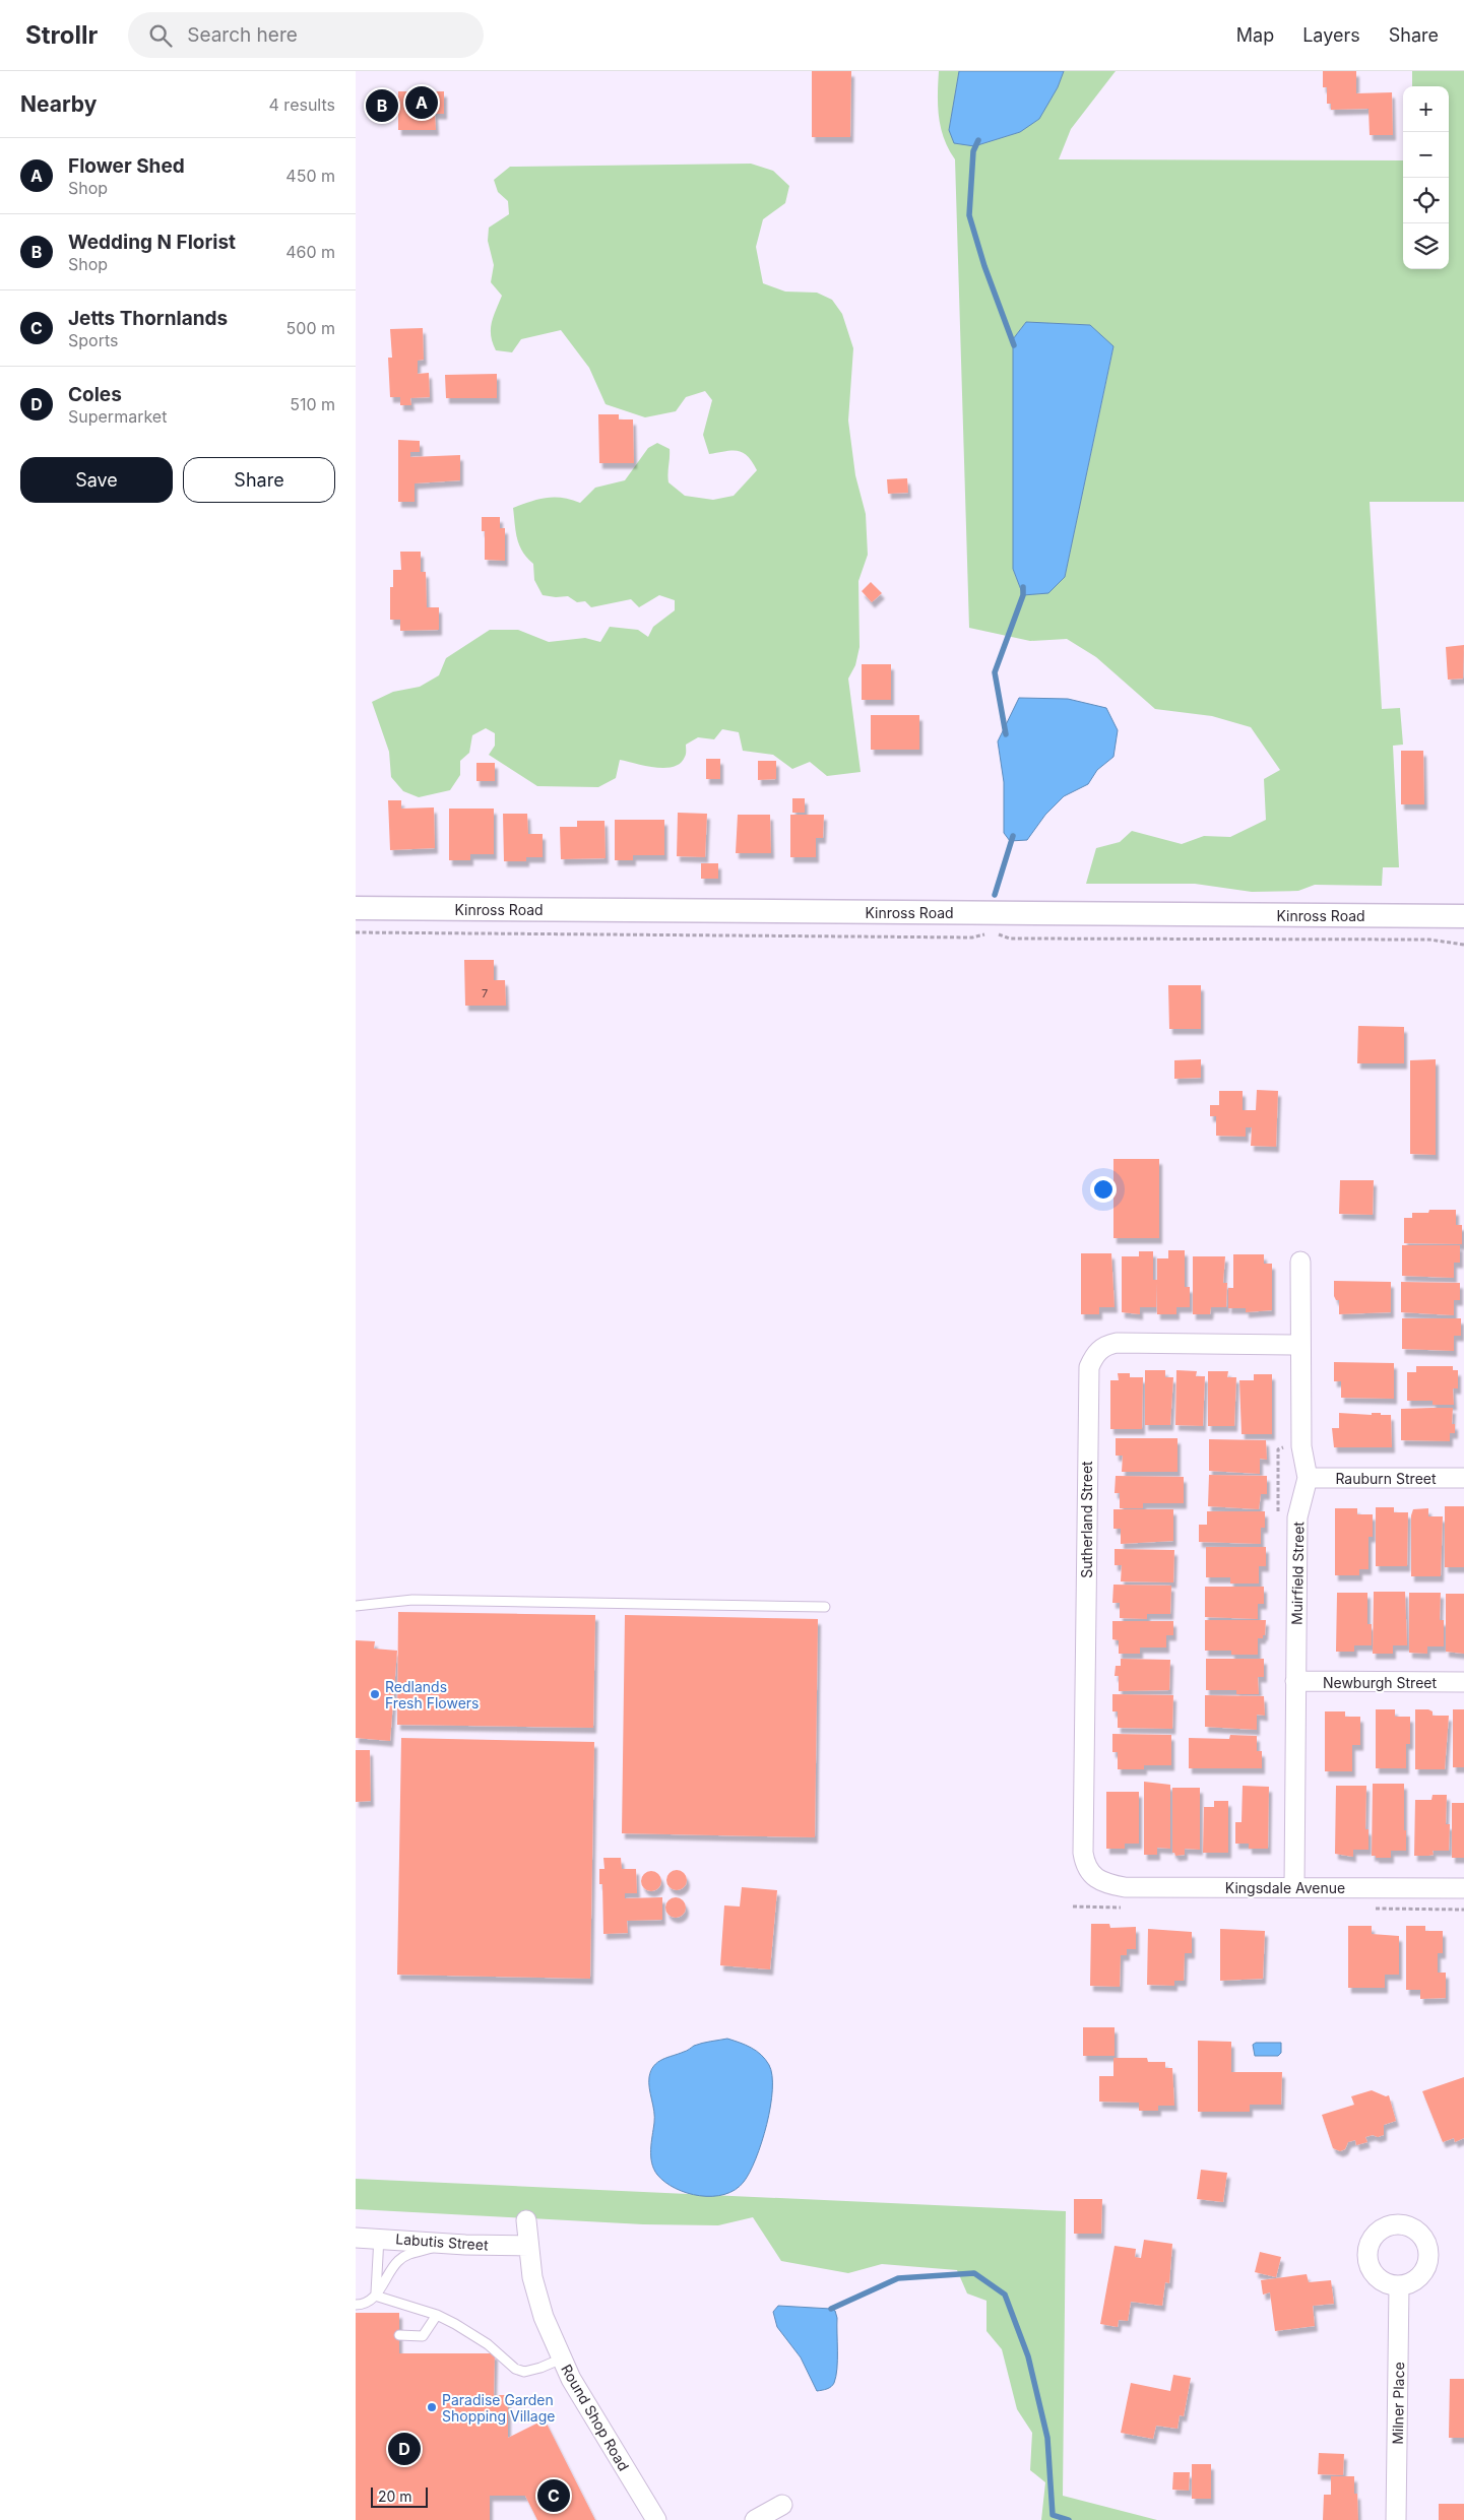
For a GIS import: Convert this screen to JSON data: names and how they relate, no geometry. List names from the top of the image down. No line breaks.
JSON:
{"streets":{"street":["Kinross Road","Rauburn Street","Sutherland Street","Muirfield Street","Newburgh Street","Kingsdale Avenue","Labutis Street","Milner Place","Round Shop Road"]},"crossings":[["Rauburn Street","Muirfield Street"],["Sutherland Street","Muirfield Street"],["Sutherland Street","Kingsdale Avenue"],["Muirfield Street","Newburgh Street"],["Muirfield Street","Kingsdale Avenue"],["Labutis Street","Round Shop Road"]],"places":["Redlands Fresh Flowers","Paradise Garden Shopping Village"],"house_numbers":["7"],"scale_bar":"20 m","page":{"header":"Strollr","search":"Search here","nav":["Map","Layers","Share"],"heading":["Nearby","4 results"],"pins":["A","B","D","C"],"map_buttons":["+","−"],"list":[{"mark":"A","name":"Flower Shed","note":"Shop","value":"450 m"},{"mark":"B","name":"Wedding N Florist","note":"Shop","value":"460 m"},{"mark":"C","name":"Jetts Thornlands","note":"Sports","value":"500 m"},{"mark":"D","name":"Coles","note":"Supermarket","value":"510 m"}],"buttons":["Save","Share"],"scale":"20 m"}}
